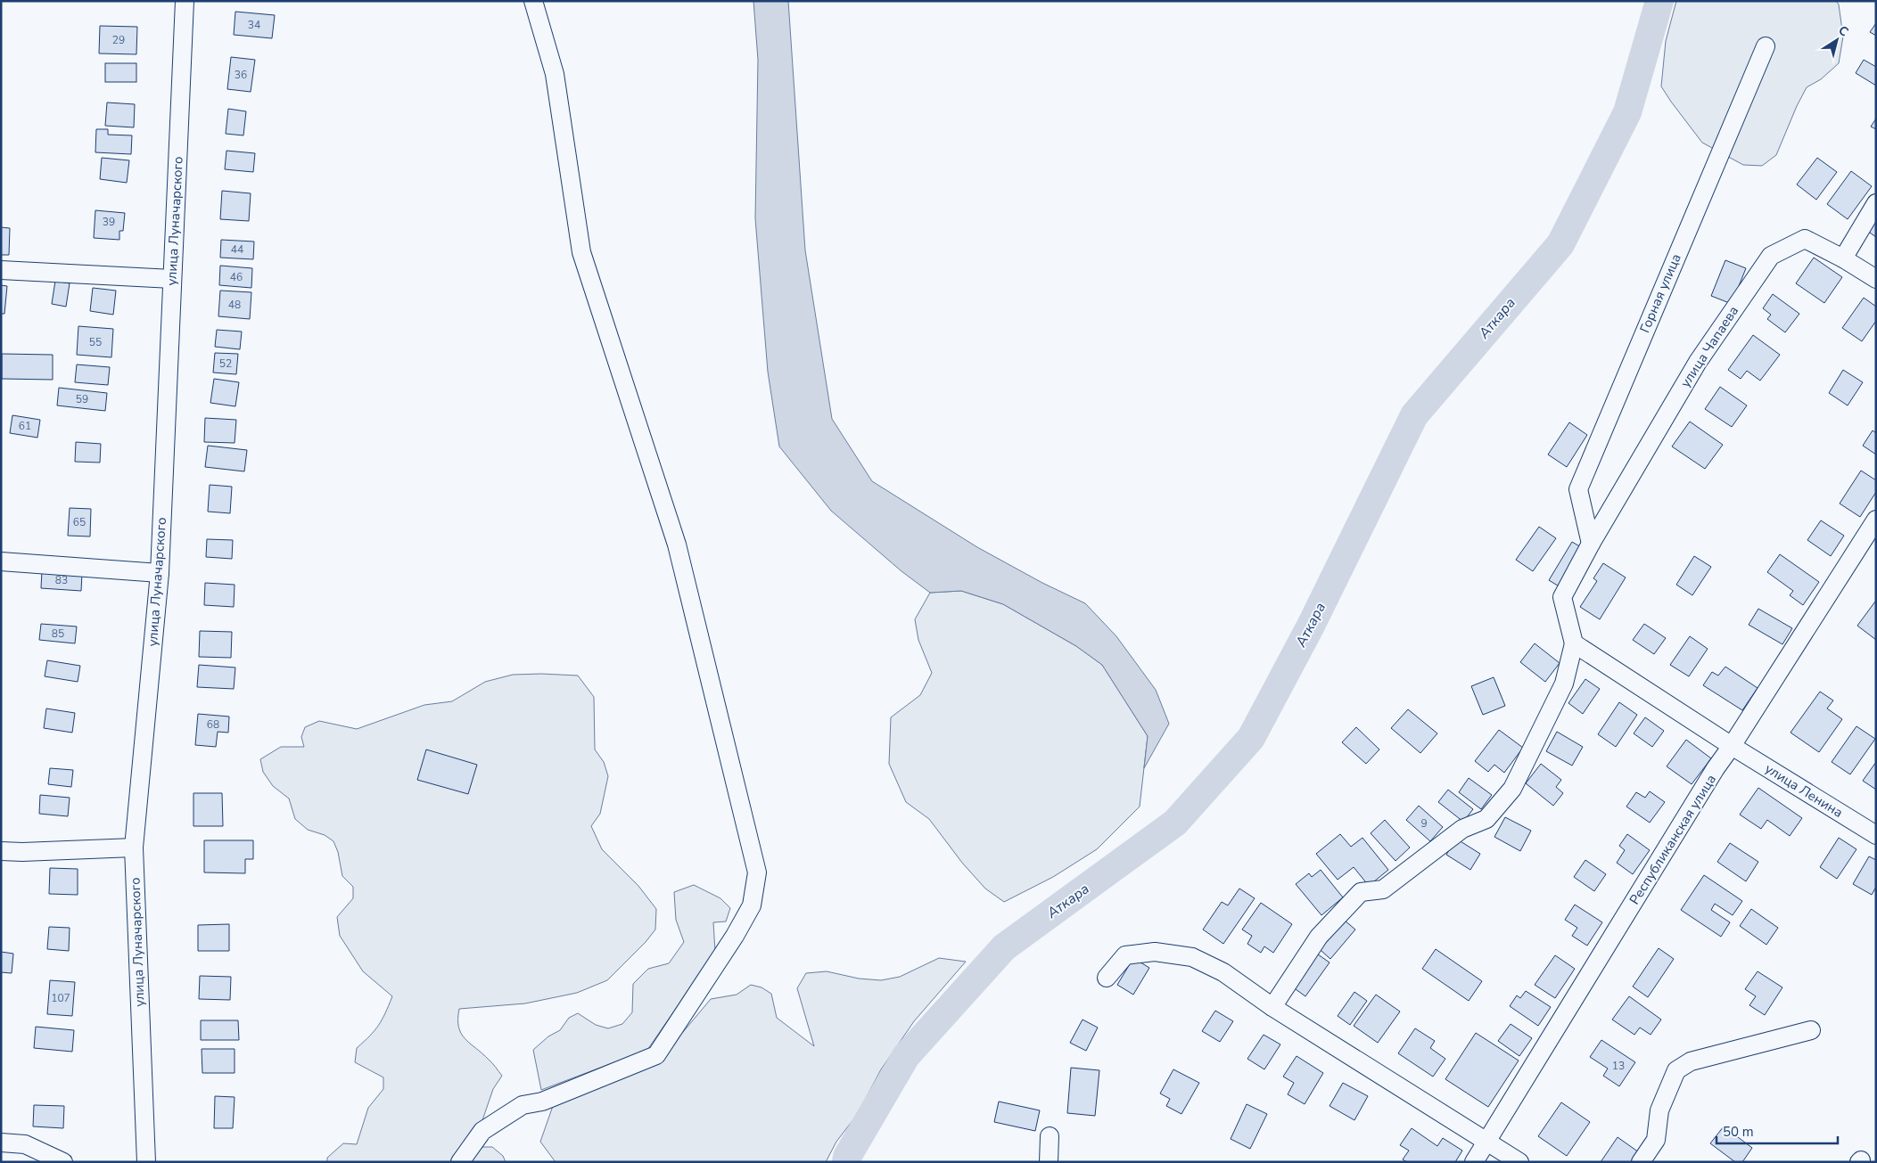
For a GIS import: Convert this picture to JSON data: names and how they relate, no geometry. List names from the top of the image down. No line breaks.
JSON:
{"streets":{"street":["улица Луначарского","Горная улица","улица Чапаева","улица Ленина","Республиканская улица"]},"crossings":[["Горная улица","улица Чапаева"],["улица Ленина","Республиканская улица"]],"water":["Аткара"],"house_numbers":["34","29","36","39","44","46","48","55","52","59","61","65","83","85","68","9","107","13"],"scale_bar":"50 m","north":"top right"}
